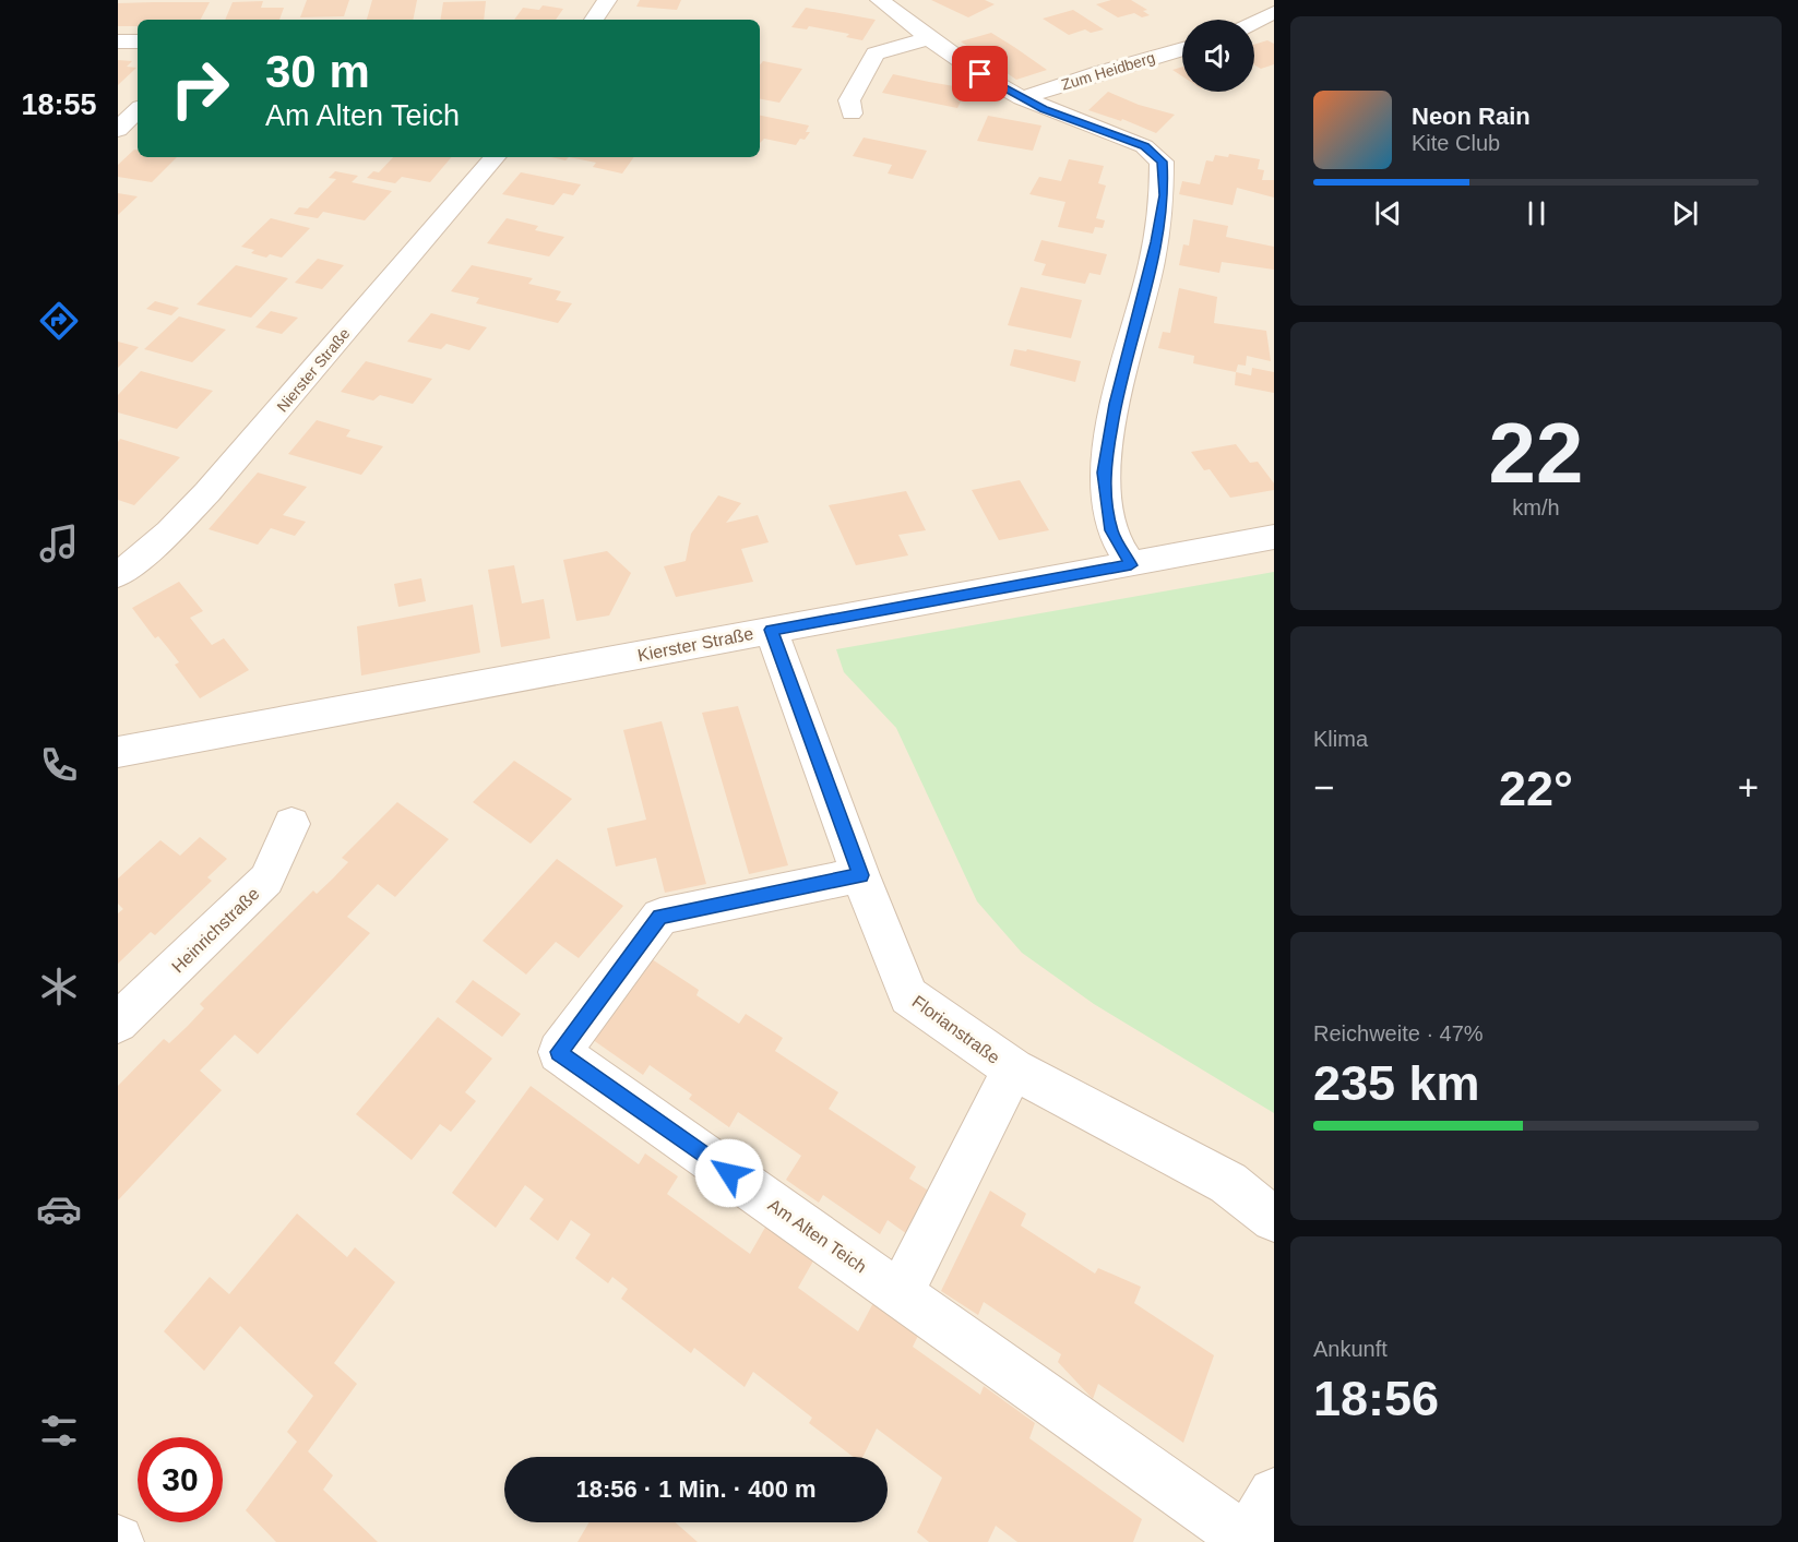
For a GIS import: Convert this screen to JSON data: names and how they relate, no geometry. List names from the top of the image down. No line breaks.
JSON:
{"streets":{"street":["Zum Heidberg","Nierster Straße","Kierster Straße","Heinrichstraße","Florianstraße","Am Alten Teich"]},"crossings":[["Zum Heidberg","Kierster Straße"],["Kierster Straße","Florianstraße"],["Florianstraße","Am Alten Teich"]],"page":{"tabs":"18:55","turn":["30 m","Am Alten Teich"],"song":["Neon Rain","Kite Club"],"tile":[["22","km/h"],"Klima",["Reichweite · 47%","235 km"],["Ankunft","18:56"]],"heat":["−","22°","+"],"limit":"30","trip":"18:56 · 1 Min. · 400 m"}}
